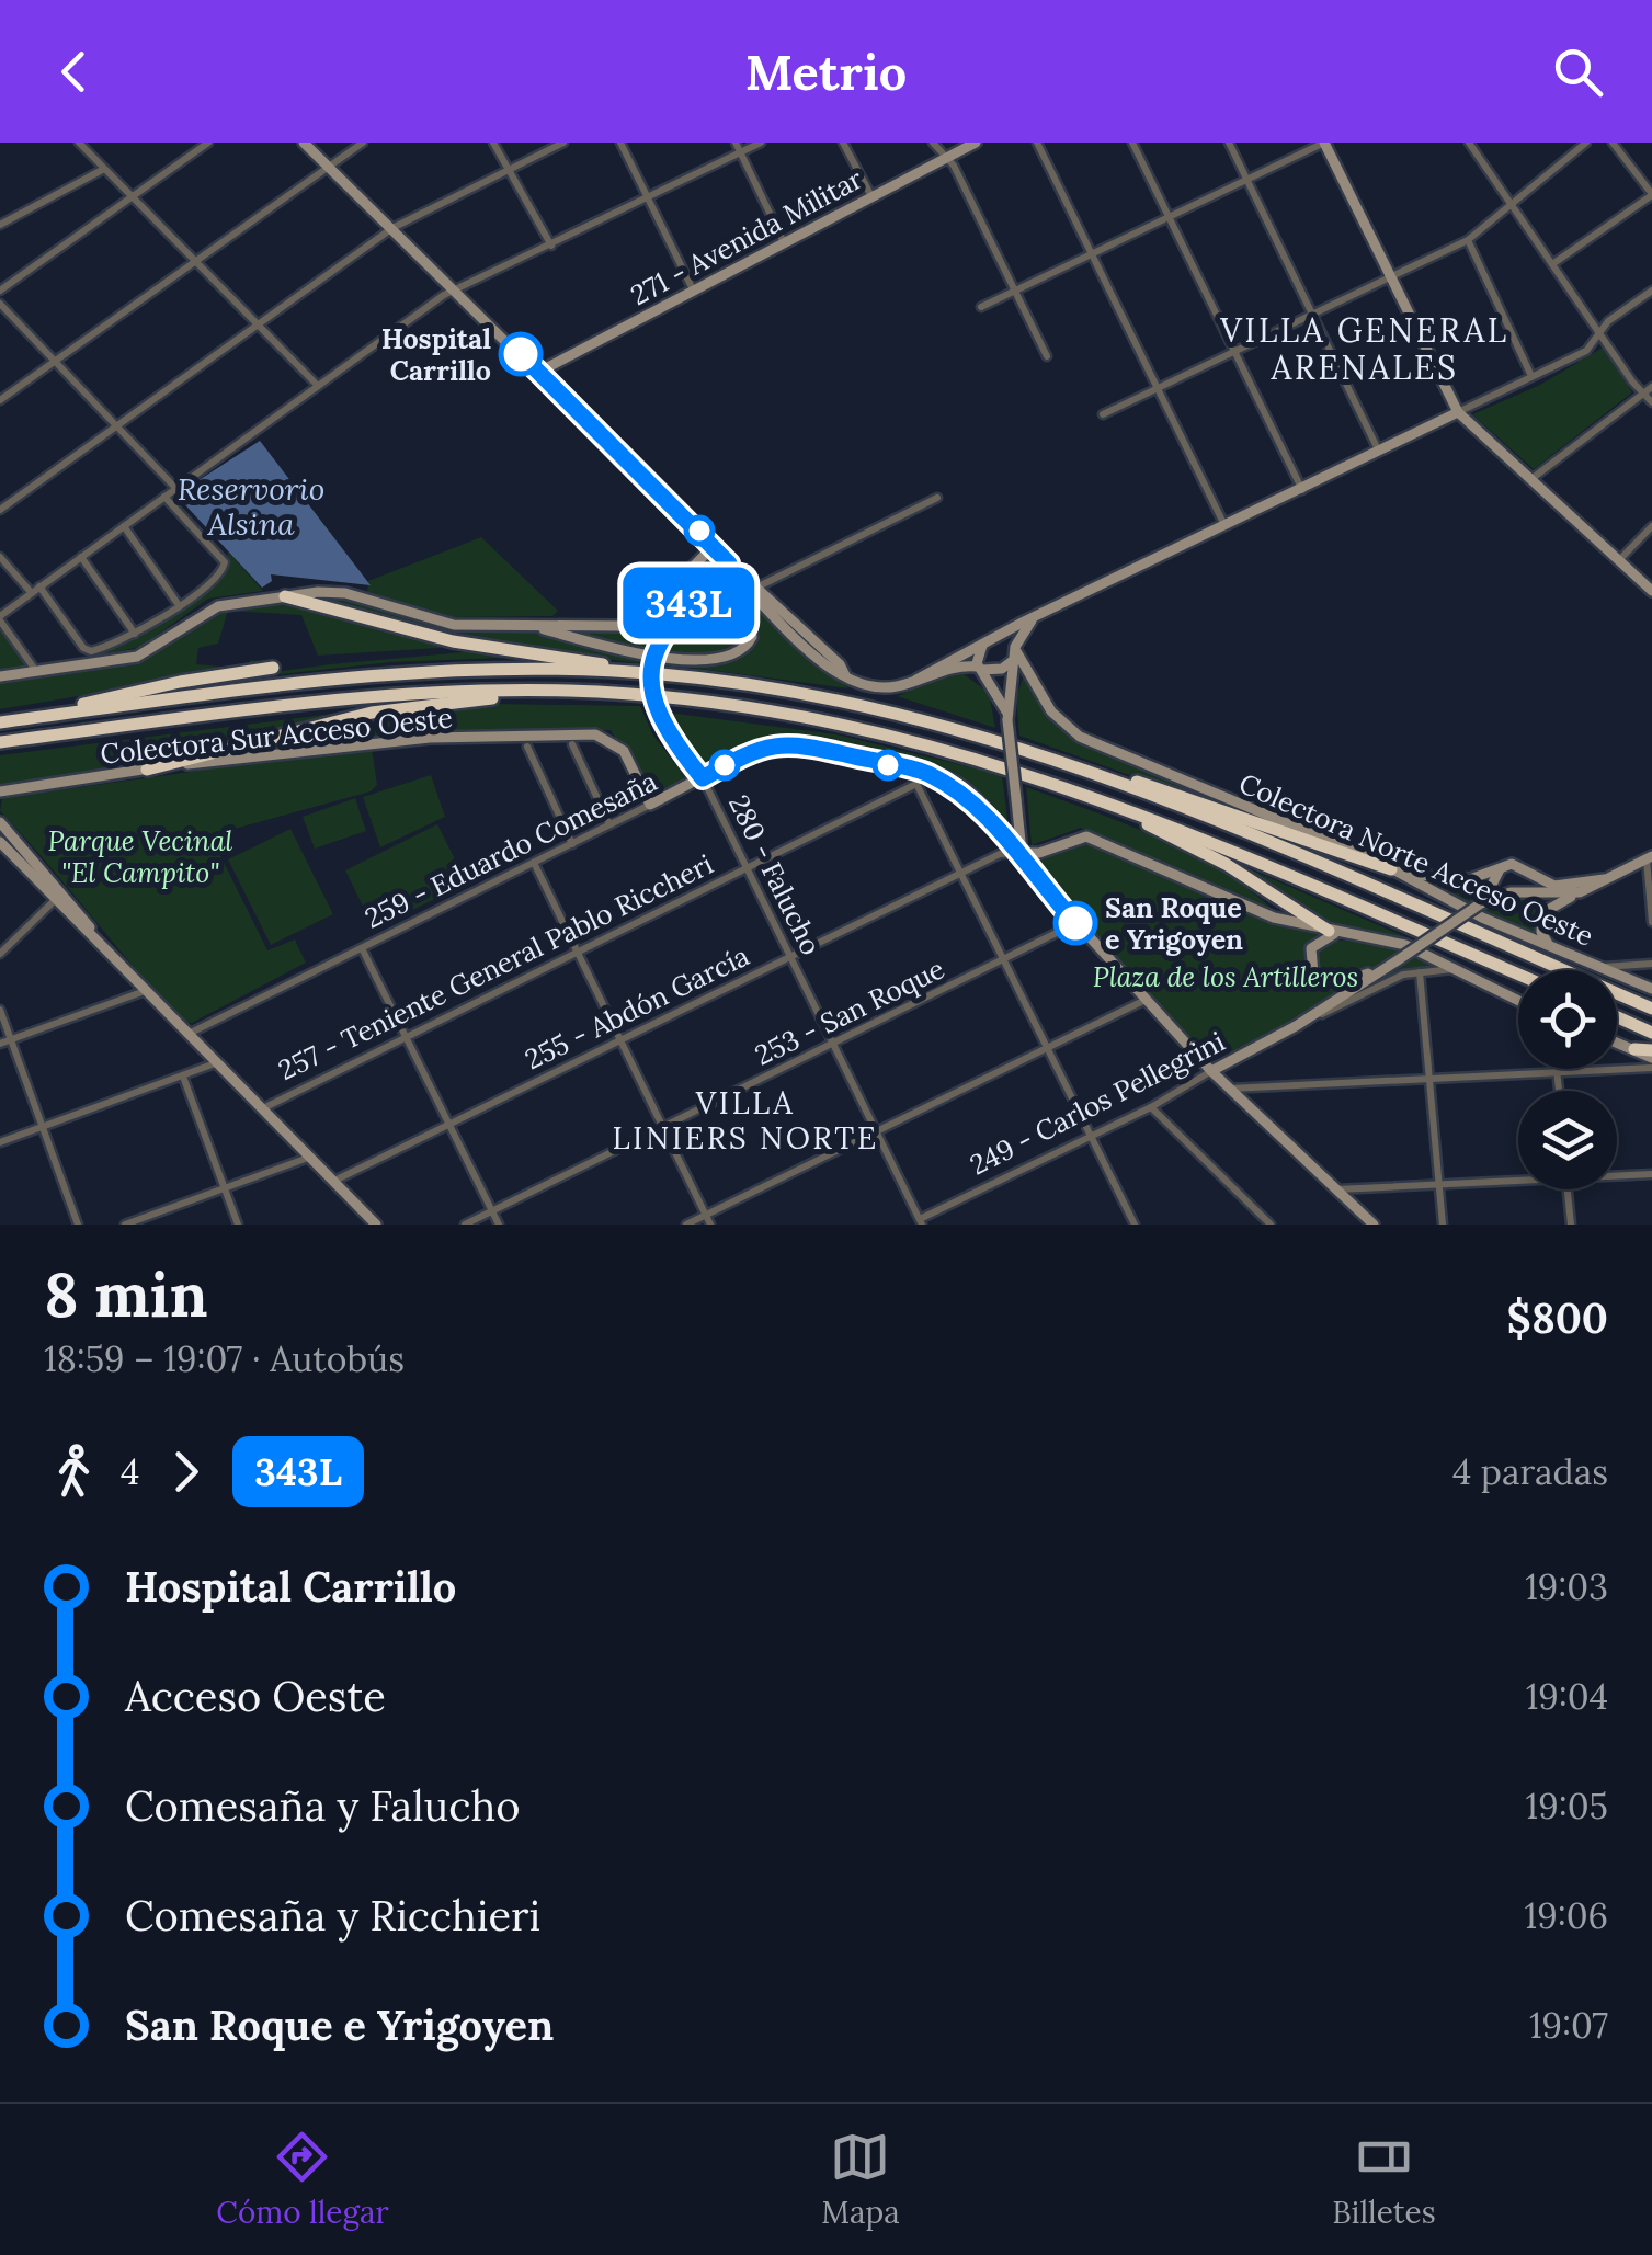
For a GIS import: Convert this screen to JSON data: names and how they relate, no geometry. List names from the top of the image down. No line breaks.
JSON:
{"streets":{"street":["271 - Avenida Militar","Colectora Sur Acceso Oeste","259 - Eduardo Comesaña","Colectora Norte Acceso Oeste","280 - Falucho","257 - Teniente General Pablo Riccheri","255 - Abdón García","253 - San Roque","249 - Carlos Pellegrini"]},"crossings":[["Colectora Sur Acceso Oeste","259 - Eduardo Comesaña"],["259 - Eduardo Comesaña","280 - Falucho"],["280 - Falucho","257 - Teniente General Pablo Riccheri"],["280 - Falucho","255 - Abdón García"],["280 - Falucho","253 - San Roque"],["280 - Falucho","249 - Carlos Pellegrini"]],"districts":["VILLA GENERAL ARENALES","VILLA LINIERS NORTE"],"water":["Reservorio Alsina"],"parks":["Parque Vecinal \"El Campito\"","Plaza de los Artilleros"],"places":["Hospital Carrillo","San Roque e Yrigoyen"],"lines":["bus line 343L"],"page":{"header":"Metrio","on_map":"343L","heading":["8 min","18:59 – 19:07 · Autobús","$800"],"legs":["4","343L","4 paradas"],"list":[{"name":"Hospital Carrillo","value":"19:03"},{"name":"Acceso Oeste","value":"19:04"},{"name":"Comesaña y Falucho","value":"19:05"},{"name":"Comesaña y Ricchieri","value":"19:06"},{"name":"San Roque e Yrigoyen","value":"19:07"}],"tabs":["Cómo llegar","Mapa","Billetes"]}}
